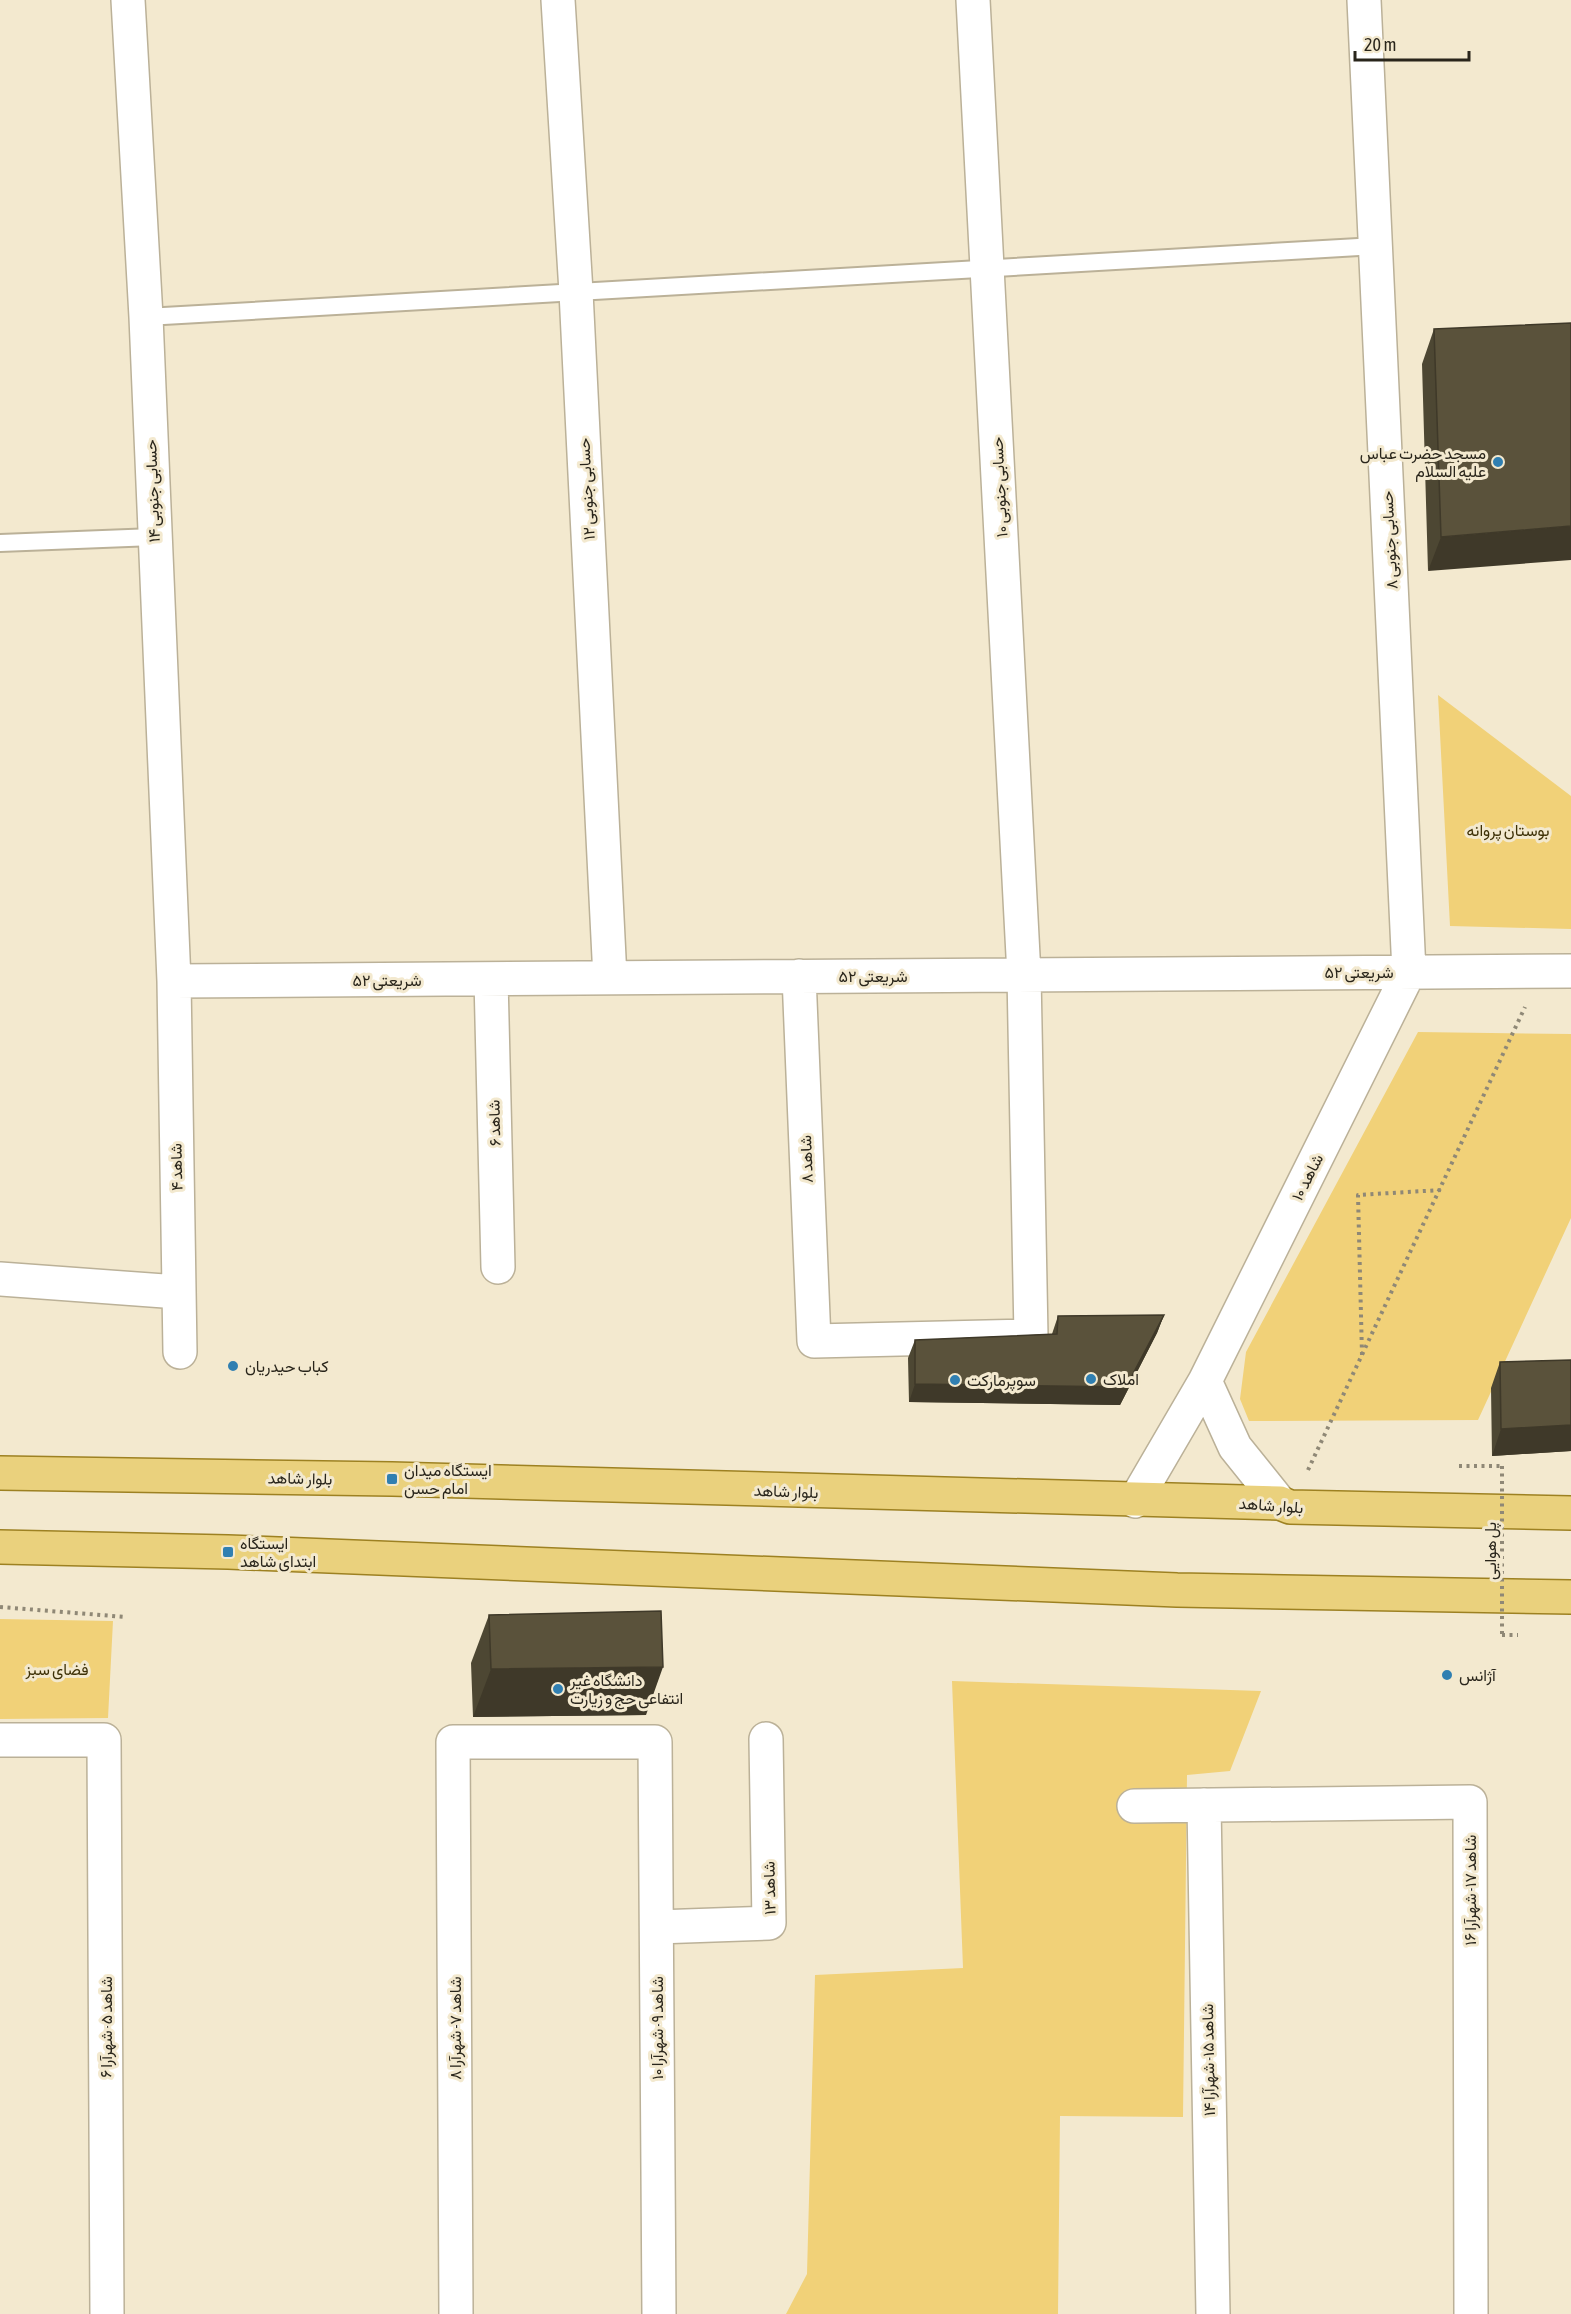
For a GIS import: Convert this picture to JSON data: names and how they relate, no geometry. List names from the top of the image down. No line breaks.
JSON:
{"streets":{"main road":["بلوار شاهد"],"street":["حسابی جنوبی ۱۰","حسابی جنوبی ۱۲","حسابی جنوبی ۱۴","حسابی جنوبی ۸","شریعتی ۵۲","شاهد ۶","شاهد ۸","شاهد ۴","شاهد ۱۰","شاهد ۱۳","شاهد ۱۷- شهرآرا ۱۶","شاهد ۵- شهرآرا ۶","شاهد ۷- شهرآرا ۸","شاهد ۹- شهرآرا ۱۰","شاهد ۱۵- شهرآرا ۱۴"],"path":["پل هوایی"]},"crossings":[["حسابی جنوبی ۱۰","شریعتی ۵۲"],["حسابی جنوبی ۱۰","شاهد ۸"],["حسابی جنوبی ۱۲","شریعتی ۵۲"],["حسابی جنوبی ۱۴","شریعتی ۵۲"],["حسابی جنوبی ۱۴","شاهد ۴"],["حسابی جنوبی ۸","شریعتی ۵۲"],["حسابی جنوبی ۸","شاهد ۱۰"],["شریعتی ۵۲","شاهد ۶"],["شریعتی ۵۲","شاهد ۸"],["شریعتی ۵۲","شاهد ۴"],["شریعتی ۵۲","شاهد ۱۰"],["شاهد ۱۰","بلوار شاهد"],["شاهد ۱۳","شاهد ۹- شهرآرا ۱۰"],["شاهد ۱۷- شهرآرا ۱۶","شاهد ۱۵- شهرآرا ۱۴"],["شاهد ۷- شهرآرا ۸","شاهد ۹- شهرآرا ۱۰"]],"parks":["بوستان پروانه","فضای سبز"],"places":{"other":["مسجد حضرت عباس علیه السلام","کباب حیدریان","املاک","سوپرمارکت","آژانس","دانشگاه غیر انتفاعی حج و زیارت"],"transit":["ایستگاه میدان امام حسن","ایستگاه ابتدای شاهد"]},"scale_bar":"20 m"}
